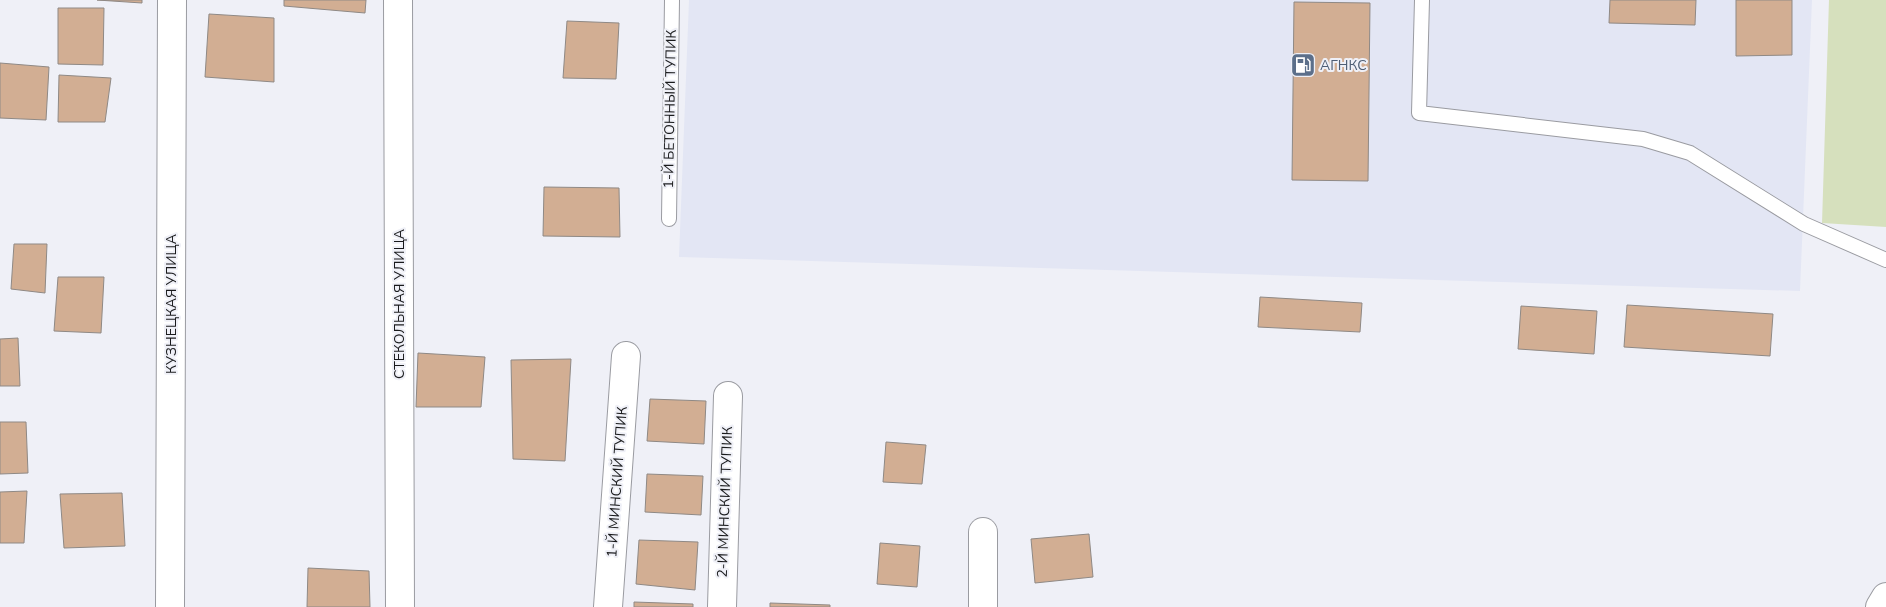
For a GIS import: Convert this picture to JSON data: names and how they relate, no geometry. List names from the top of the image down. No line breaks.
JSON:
{"streets":{"street":["КУЗНЕЦКАЯ УЛИЦА","СТЕКОЛЬНАЯ УЛИЦА","1-Й МИНСКИЙ ТУПИК","2-Й МИНСКИЙ ТУПИК"],"lane":["1-Й БЕТОННЫЙ ТУПИК"]},"places":{"fuel station":["АГНКС"]}}
